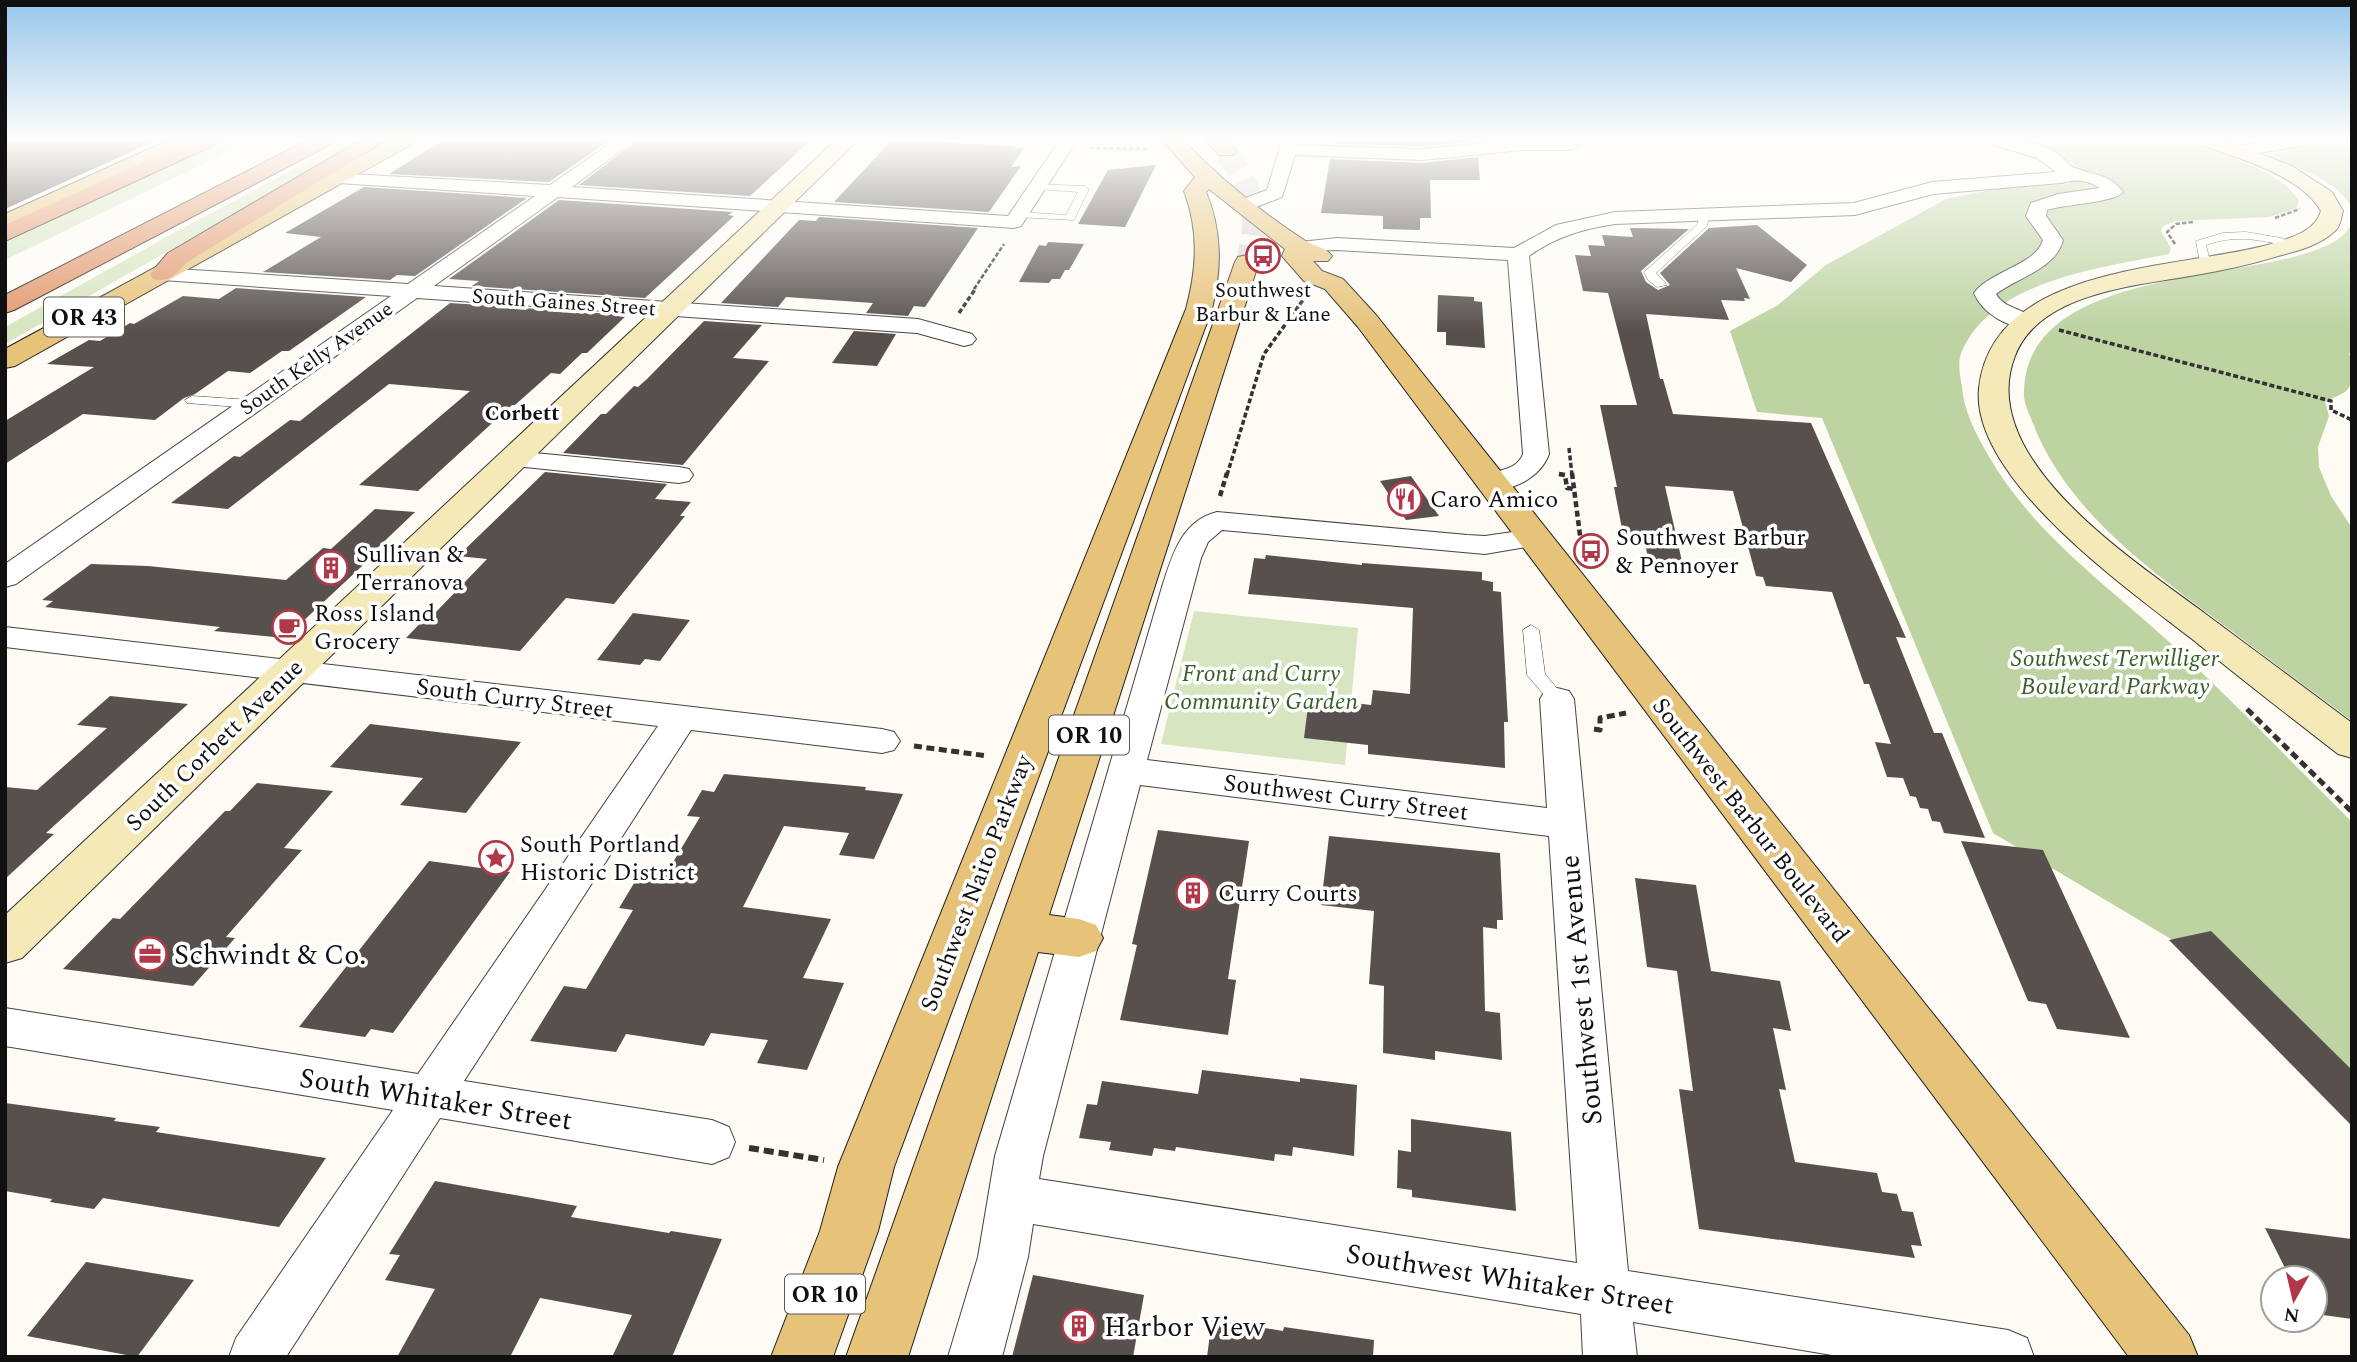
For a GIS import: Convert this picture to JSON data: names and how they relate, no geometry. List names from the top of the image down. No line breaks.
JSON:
{"streets":{"main road":["OR 43","OR 10","South Corbett Avenue","Southwest Barbur Boulevard","Southwest Naito Parkway"],"street":["South Gaines Street","South Kelly Avenue","South Curry Street","Southwest Curry Street","Southwest 1st Avenue","South Whitaker Street","Southwest Whitaker Street"]},"crossings":[["South Gaines Street","OR 43"],["South Gaines Street","South Kelly Avenue"],["South Gaines Street","South Corbett Avenue"],["South Curry Street","South Corbett Avenue"],["Southwest Curry Street","Southwest 1st Avenue"],["Southwest 1st Avenue","Southwest Whitaker Street"]],"districts":["Corbett"],"parks":["Southwest Terwilliger Boulevard Parkway","Front and Curry Community Garden"],"places":{"bus stop":["Southwest Barbur & Lane","Southwest Barbur & Pennoyer"],"restaurant":["Caro Amico"],"building":["Sullivan & Terranova","Curry Courts","Harbor View"],"cafe":["Ross Island Grocery"],"place":["South Portland Historic District"],"office":["Schwindt & Co."]},"north":"bottom"}
